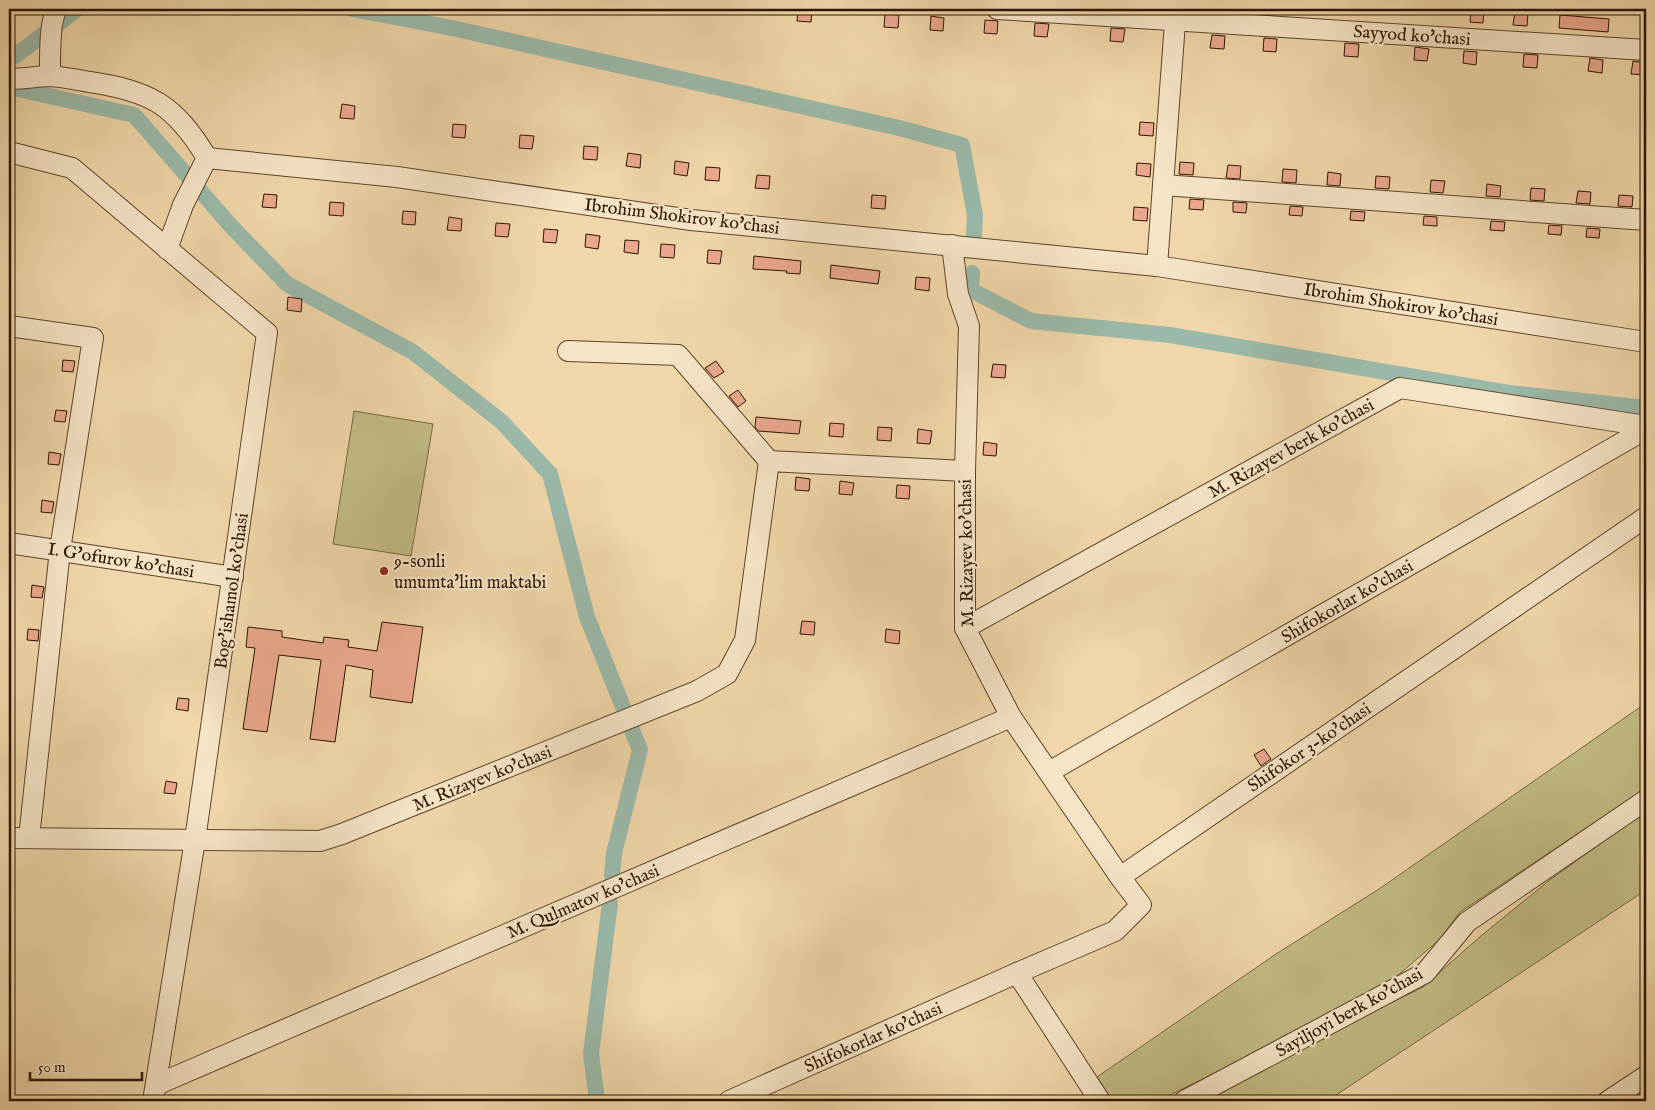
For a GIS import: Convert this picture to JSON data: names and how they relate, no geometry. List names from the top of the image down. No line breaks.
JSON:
{"streets":{"street":["Sayyod ko'chasi","Ibrohim Shokirov ko'chasi","M. Rizayev berk ko'chasi","M. Rizayev ko'chasi","I. G'ofurov ko'chasi","Bog'ishamol ko'chasi","Shifokorlar ko'chasi","Shifokor 3-ko'chasi","M. Qulmatov ko'chasi","Sayiljoyi berk ko'chasi"]},"crossings":[["M. Rizayev berk ko'chasi","M. Rizayev ko'chasi"],["M. Rizayev berk ko'chasi","Shifokorlar ko'chasi"],["M. Rizayev ko'chasi","Bog'ishamol ko'chasi"],["M. Rizayev ko'chasi","Shifokorlar ko'chasi"],["M. Rizayev ko'chasi","Shifokor 3-ko'chasi"],["M. Rizayev ko'chasi","M. Qulmatov ko'chasi"],["I. G'ofurov ko'chasi","Bog'ishamol ko'chasi"],["Bog'ishamol ko'chasi","M. Qulmatov ko'chasi"]],"places":["9-sonli umumta'lim maktabi"],"scale_bar":"50 m"}
